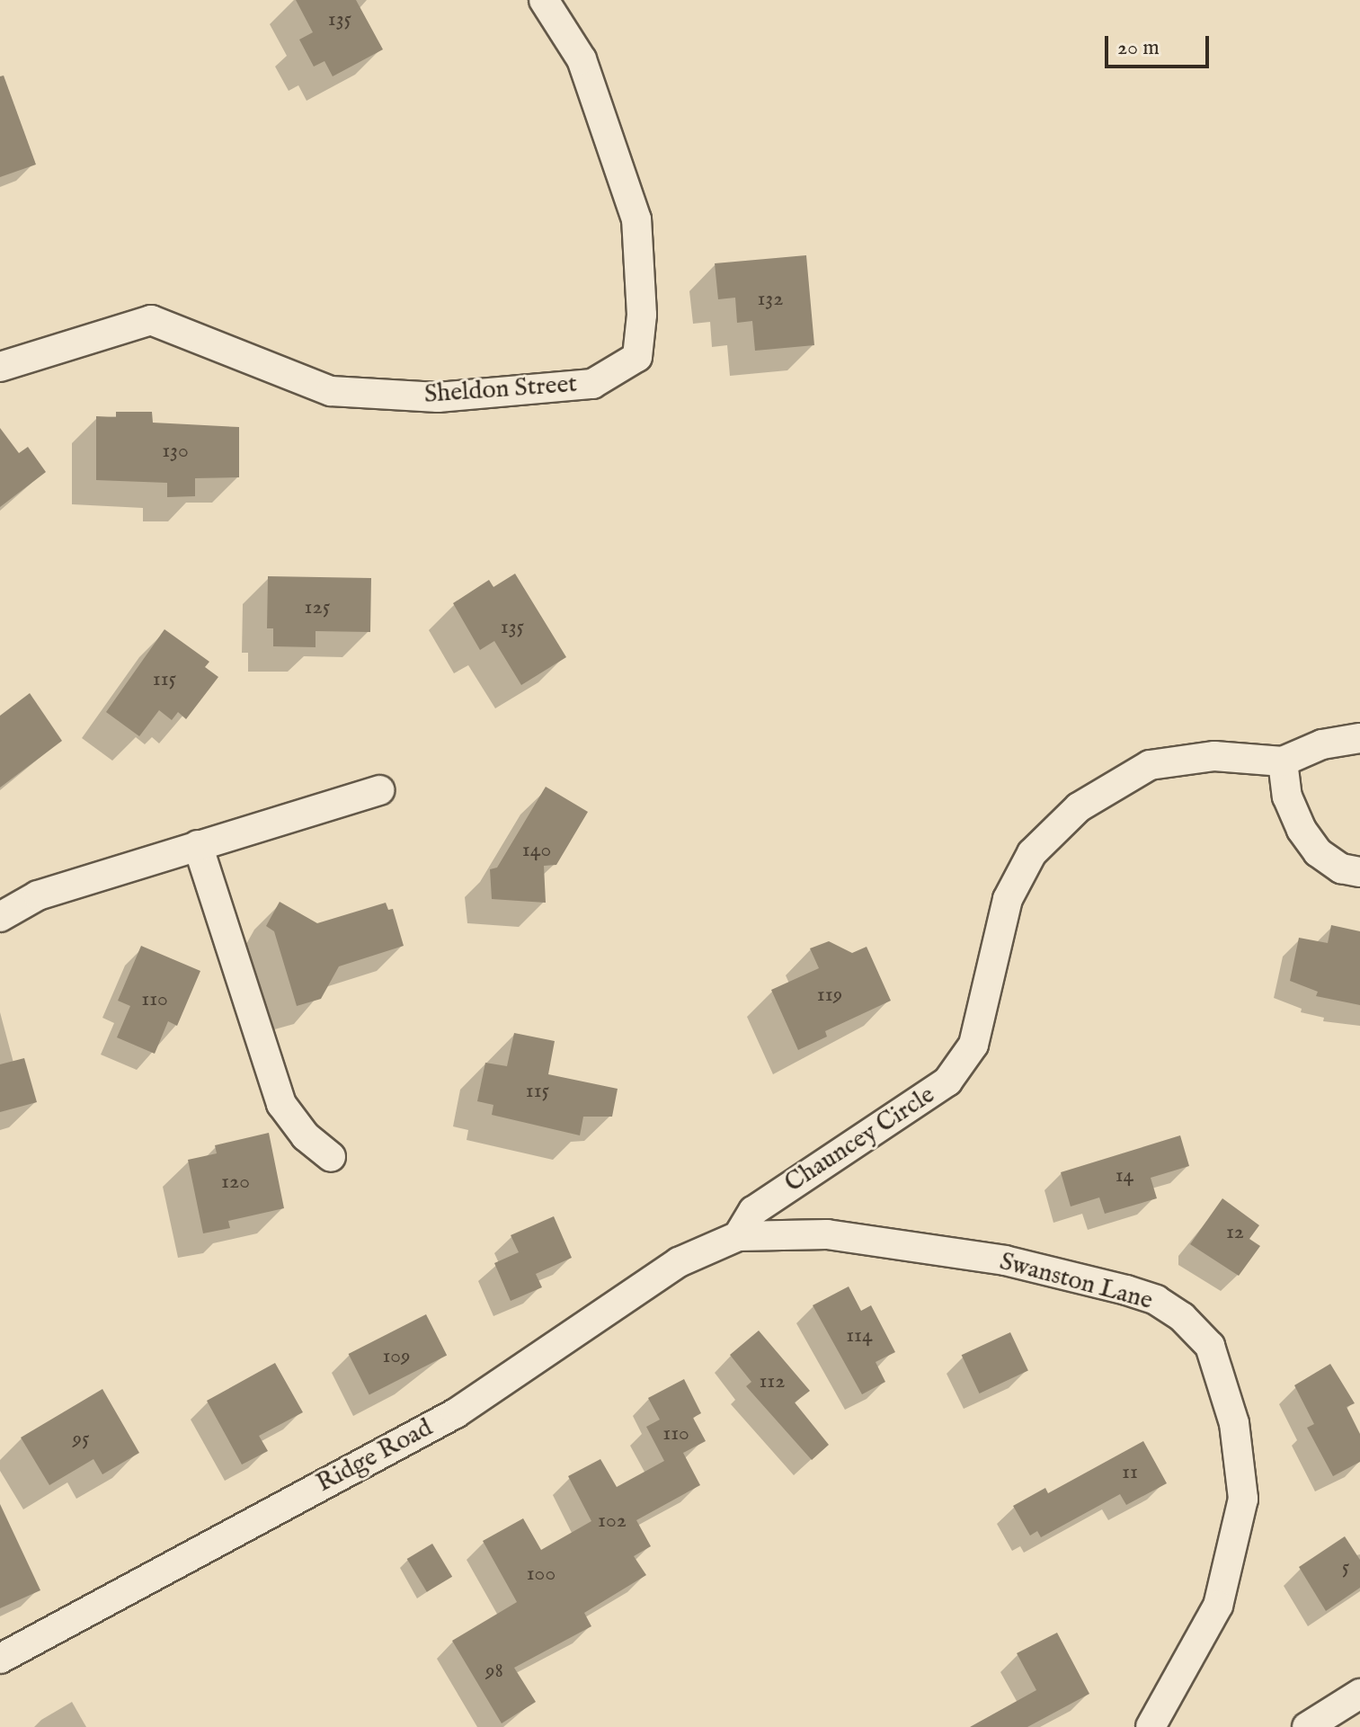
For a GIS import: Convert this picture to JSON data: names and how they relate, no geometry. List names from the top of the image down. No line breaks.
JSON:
{"streets":{"street":["Sheldon Street","Chauncey Circle","Swanston Lane","Ridge Road"]},"crossings":[["Chauncey Circle","Swanston Lane"],["Chauncey Circle","Ridge Road"],["Swanston Lane","Ridge Road"]],"house_numbers":["135","132","130","125","135","115","140","119","110","115","14","120","12","114","109","112","110","95","11","102","5","100","98"],"scale_bar":"20 m"}
